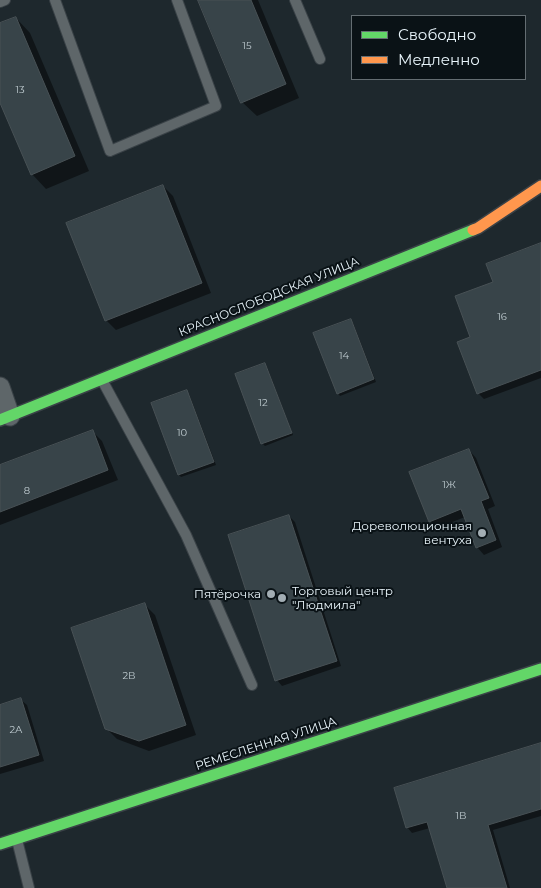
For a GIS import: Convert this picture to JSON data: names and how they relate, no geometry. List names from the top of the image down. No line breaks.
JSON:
{"streets":{"street":["КРАСНОСЛОБОДСКАЯ УЛИЦА","РЕМЕСЛЕННАЯ УЛИЦА"]},"places":["Дореволюционная вентуха","Пятёрочка","Торговый центр \"Людмила\""],"house_numbers":["15","13","16","14","12","10","1Ж","8","2В","2А","1В"],"legend":["Свободно","Медленно"]}
